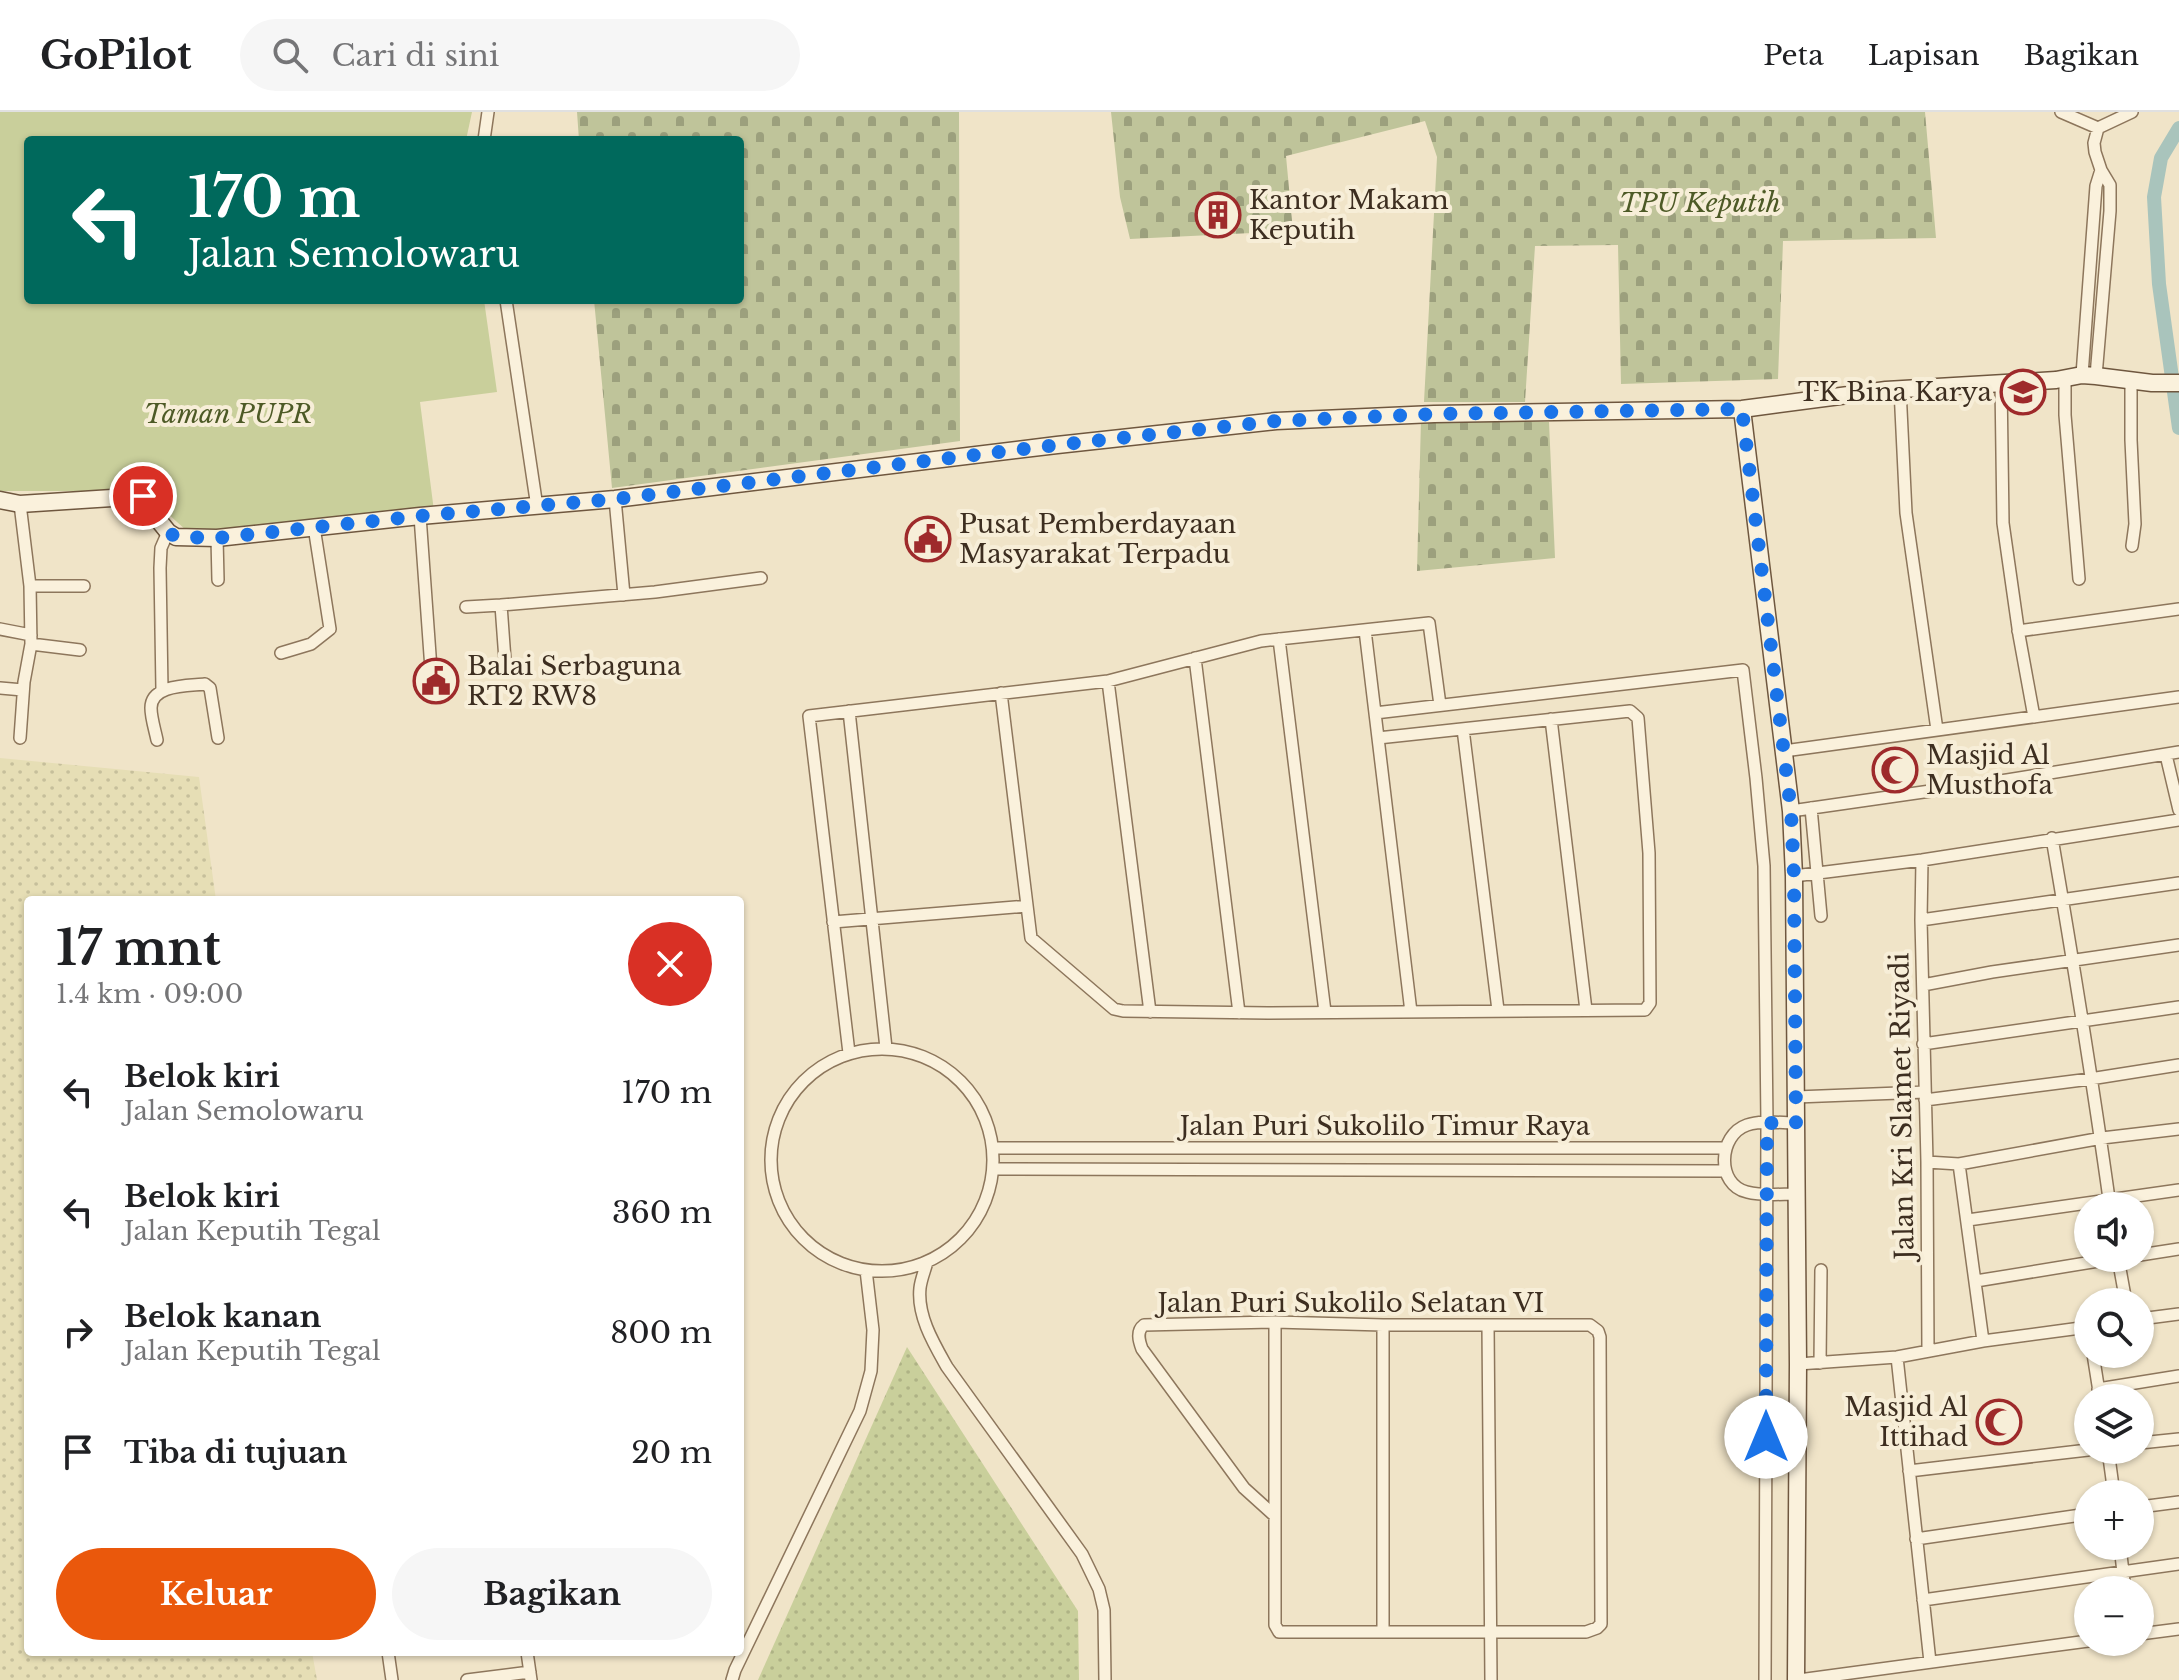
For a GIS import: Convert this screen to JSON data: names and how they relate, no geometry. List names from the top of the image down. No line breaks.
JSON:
{"streets":{"street":["Jalan Kri Slamet Riyadi","Jalan Puri Sukolilo Timur Raya","Jalan Puri Sukolilo Selatan VI"]},"parks":["TPU Keputih","Taman PUPR"],"places":{"building":["Kantor Makam Keputih"],"school or university":["TK Bina Karya"],"public building":["Pusat Pemberdayaan Masyarakat Terpadu","Balai Serbaguna RT2 RW8"],"mosque":["Masjid Al Musthofa","Masjid Al Ittihad"]},"page":{"header":"GoPilot","search":"Cari di sini","nav":["Peta","Lapisan","Bagikan"],"turn":["170 m","Jalan Semolowaru"],"heading":["17 mnt","1.4 km · 09:00"],"list":[{"name":"Belok kiri","note":"Jalan Semolowaru","value":"170 m"},{"name":"Belok kiri","note":"Jalan Keputih Tegal","value":"360 m"},{"name":"Belok kanan","note":"Jalan Keputih Tegal","value":"800 m"},{"name":"Tiba di tujuan","value":"20 m"}],"map_buttons":["+","−"],"buttons":["Keluar","Bagikan"]}}
